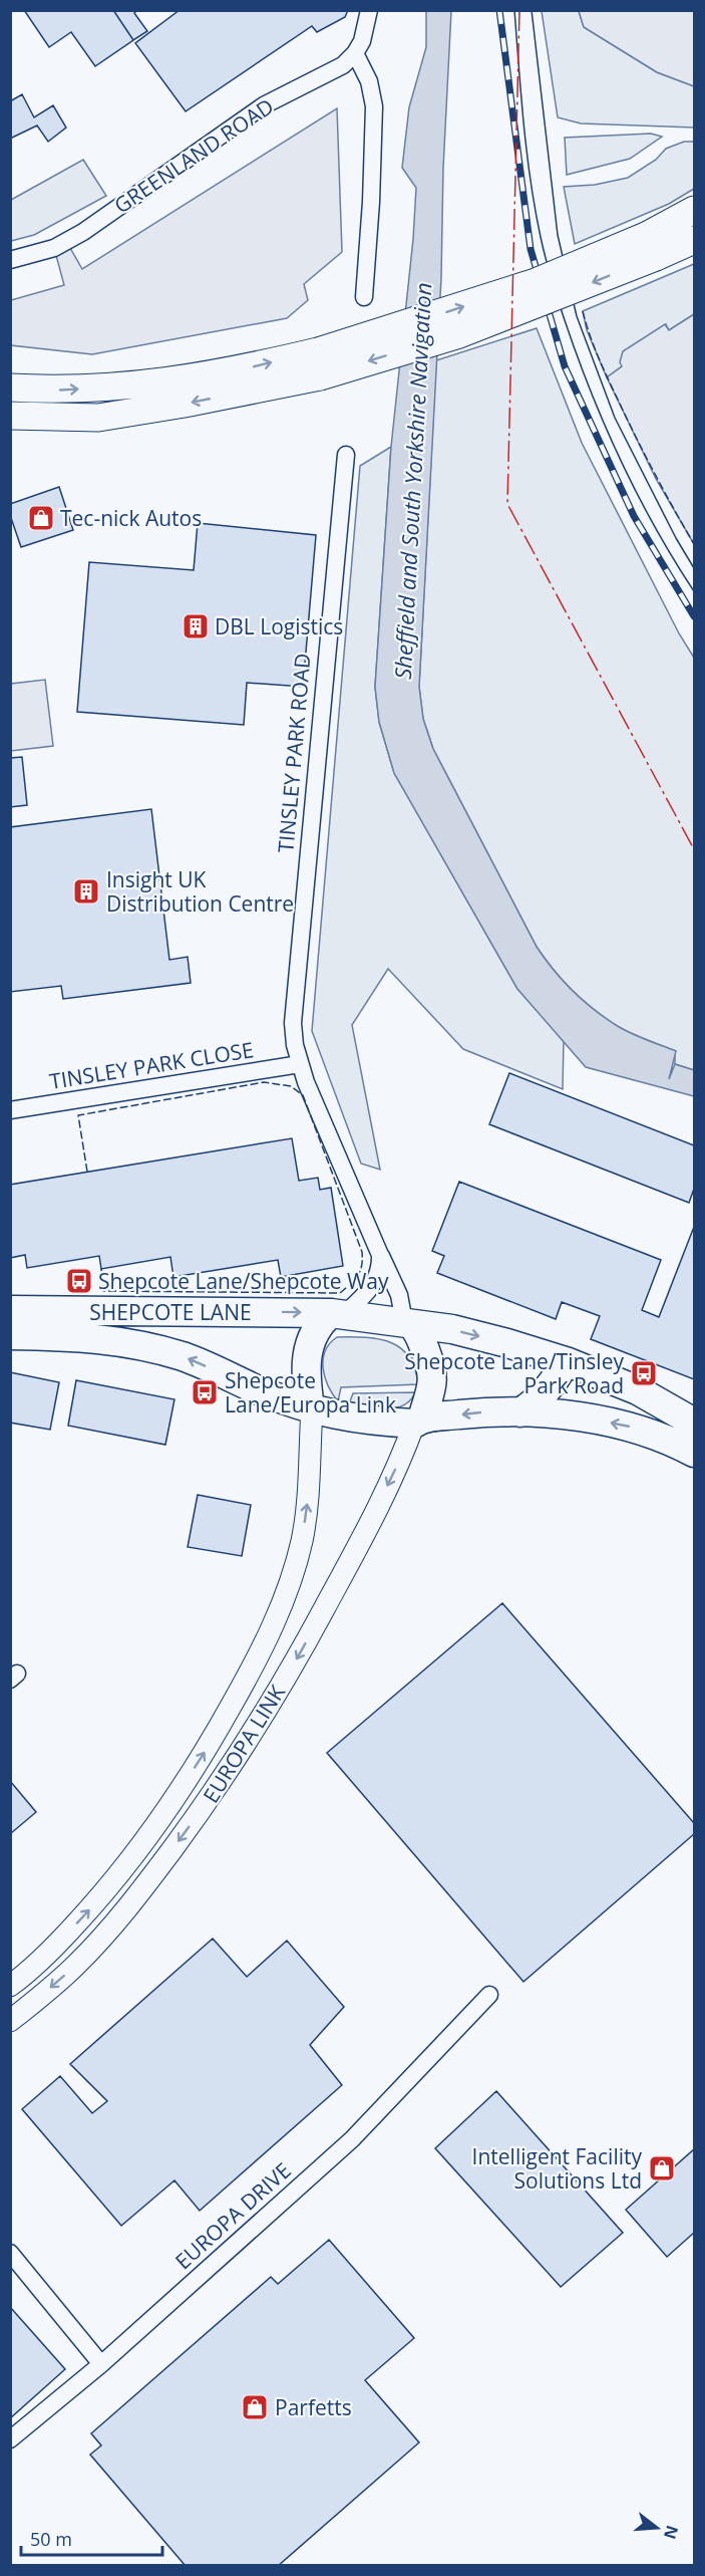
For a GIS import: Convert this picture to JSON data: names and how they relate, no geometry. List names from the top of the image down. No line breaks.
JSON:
{"streets":{"highway":["SHEPCOTE LANE"],"street":["GREENLAND ROAD","TINSLEY PARK ROAD","TINSLEY PARK CLOSE","EUROPA LINK","EUROPA DRIVE"]},"crossings":[["TINSLEY PARK ROAD","TINSLEY PARK CLOSE"],["TINSLEY PARK ROAD","SHEPCOTE LANE"],["TINSLEY PARK ROAD","EUROPA LINK"],["SHEPCOTE LANE","EUROPA LINK"]],"water":["Sheffield and South Yorkshire Navigation"],"places":{"shop":["Tec-nick Autos","Intelligent Facility Solutions Ltd","Parfetts"],"building":["DBL Logistics","Insight UK Distribution Centre"],"bus stop":["Shepcote Lane/Shepcote Way","Shepcote Lane/Tinsley Park Road","Shepcote Lane/Europa Link"]},"scale_bar":"50 m","north":"right"}
